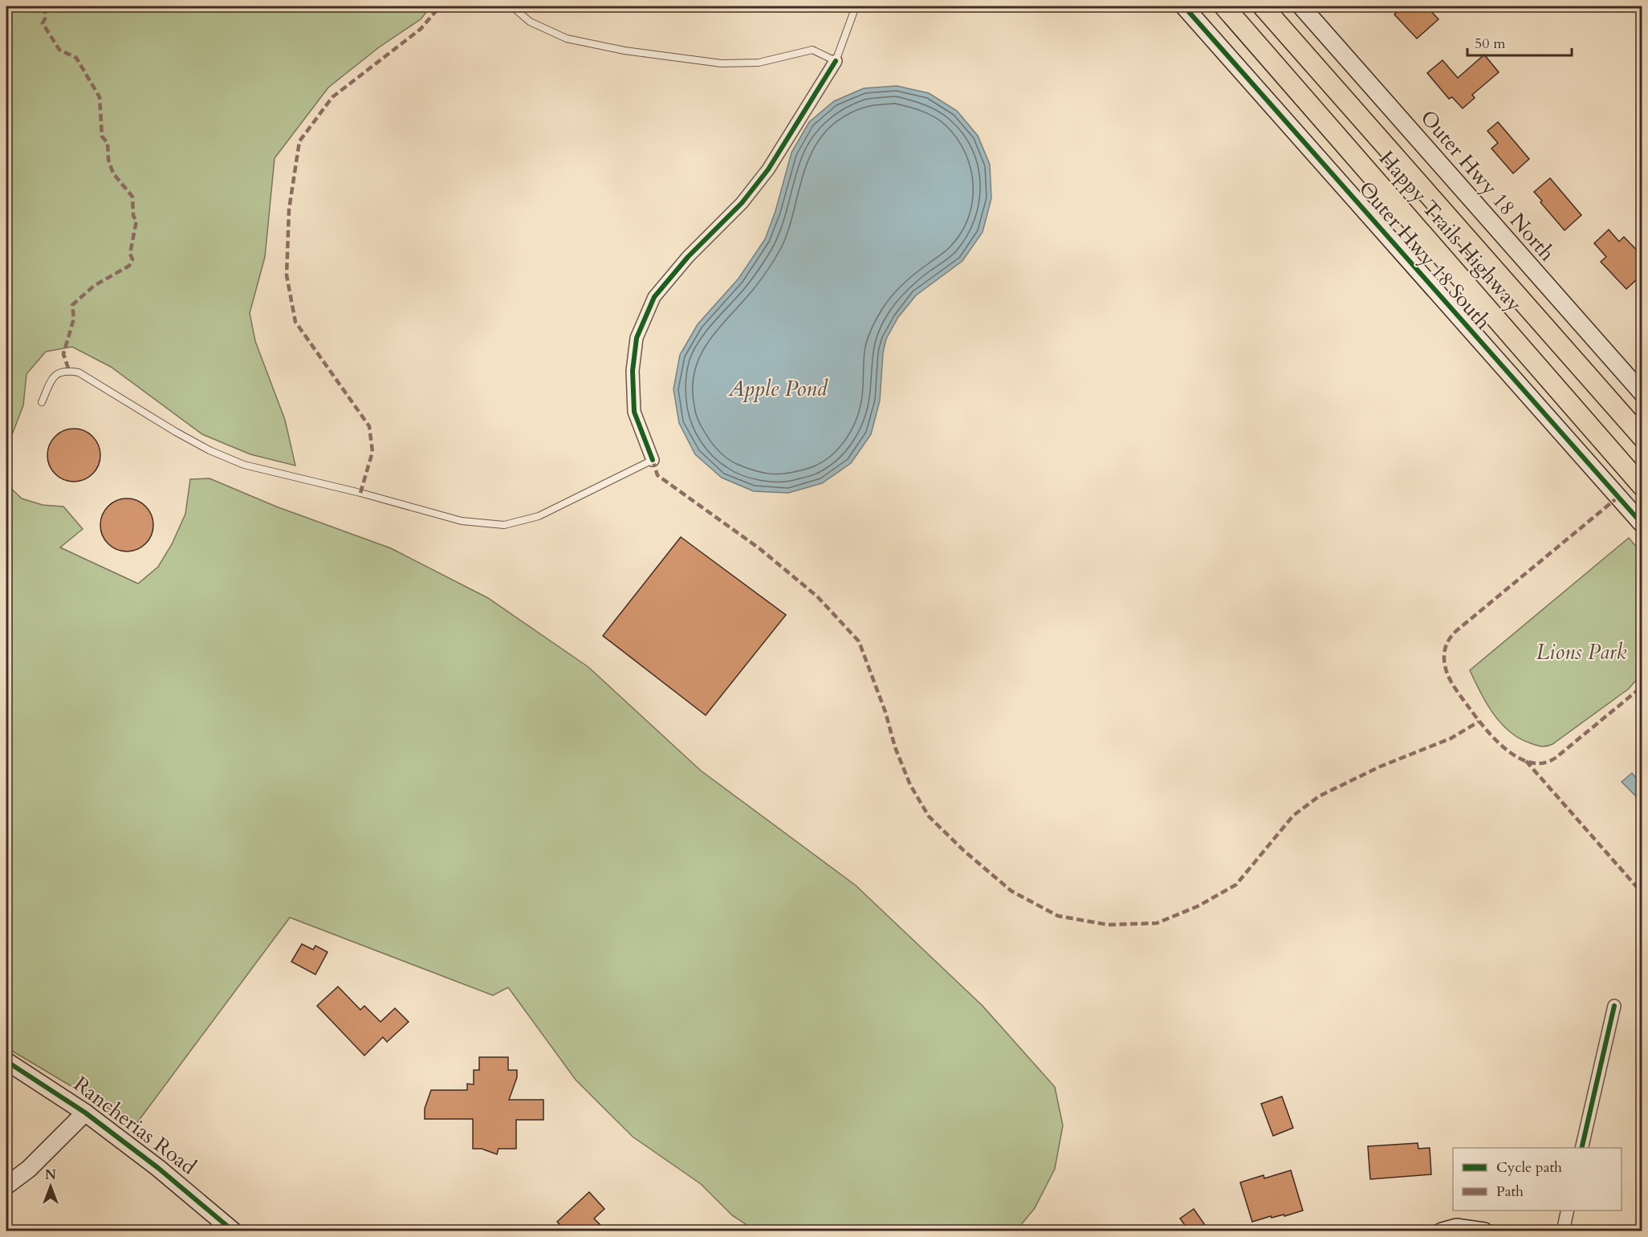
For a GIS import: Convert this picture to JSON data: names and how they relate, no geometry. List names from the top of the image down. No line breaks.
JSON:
{"streets":{"main road":["Happy Trails Highway"],"street":["Outer Hwy 18 North","Outer Hwy 18 South","Rancherias Road"]},"water":["Apple Pond"],"parks":["Lions Park"],"legend":["Cycle path","Path"],"scale_bar":"50 m","north":"top"}
